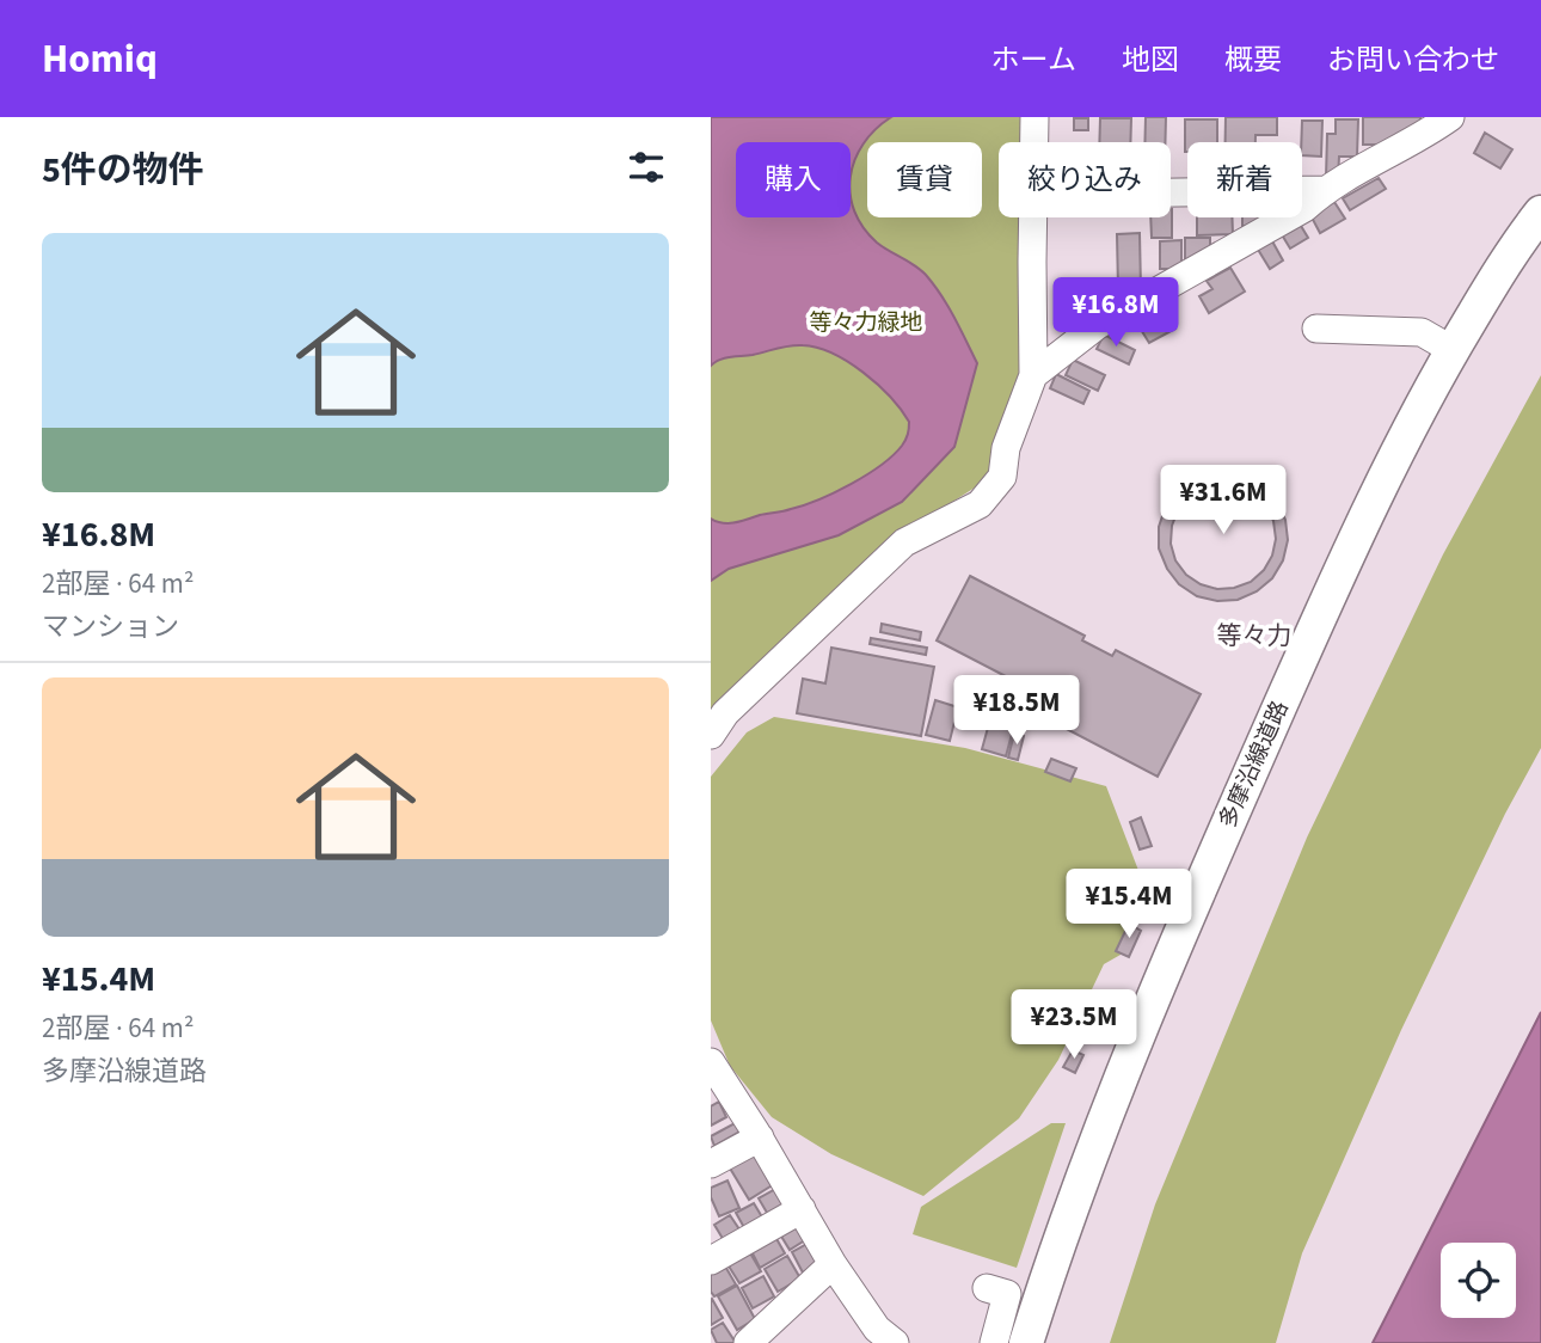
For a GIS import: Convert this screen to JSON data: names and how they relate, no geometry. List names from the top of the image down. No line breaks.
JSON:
{"streets":{"main road":["多摩沿線道路"]},"districts":["等々力"],"parks":["等々力緑地"],"page":{"header":"Homiq","nav":["ホーム","地図","概要","お問い合わせ"],"heading":"5件の物件","chip":["購入","賃貸","絞り込み","新着"],"list":[{"name":"¥16.8M","note":"2部屋 · 64 m² · マンション"},{"name":"¥15.4M","note":"2部屋 · 64 m² · 多摩沿線道路"}],"price":["¥16.8M","¥31.6M","¥18.5M","¥15.4M","¥23.5M"]}}
